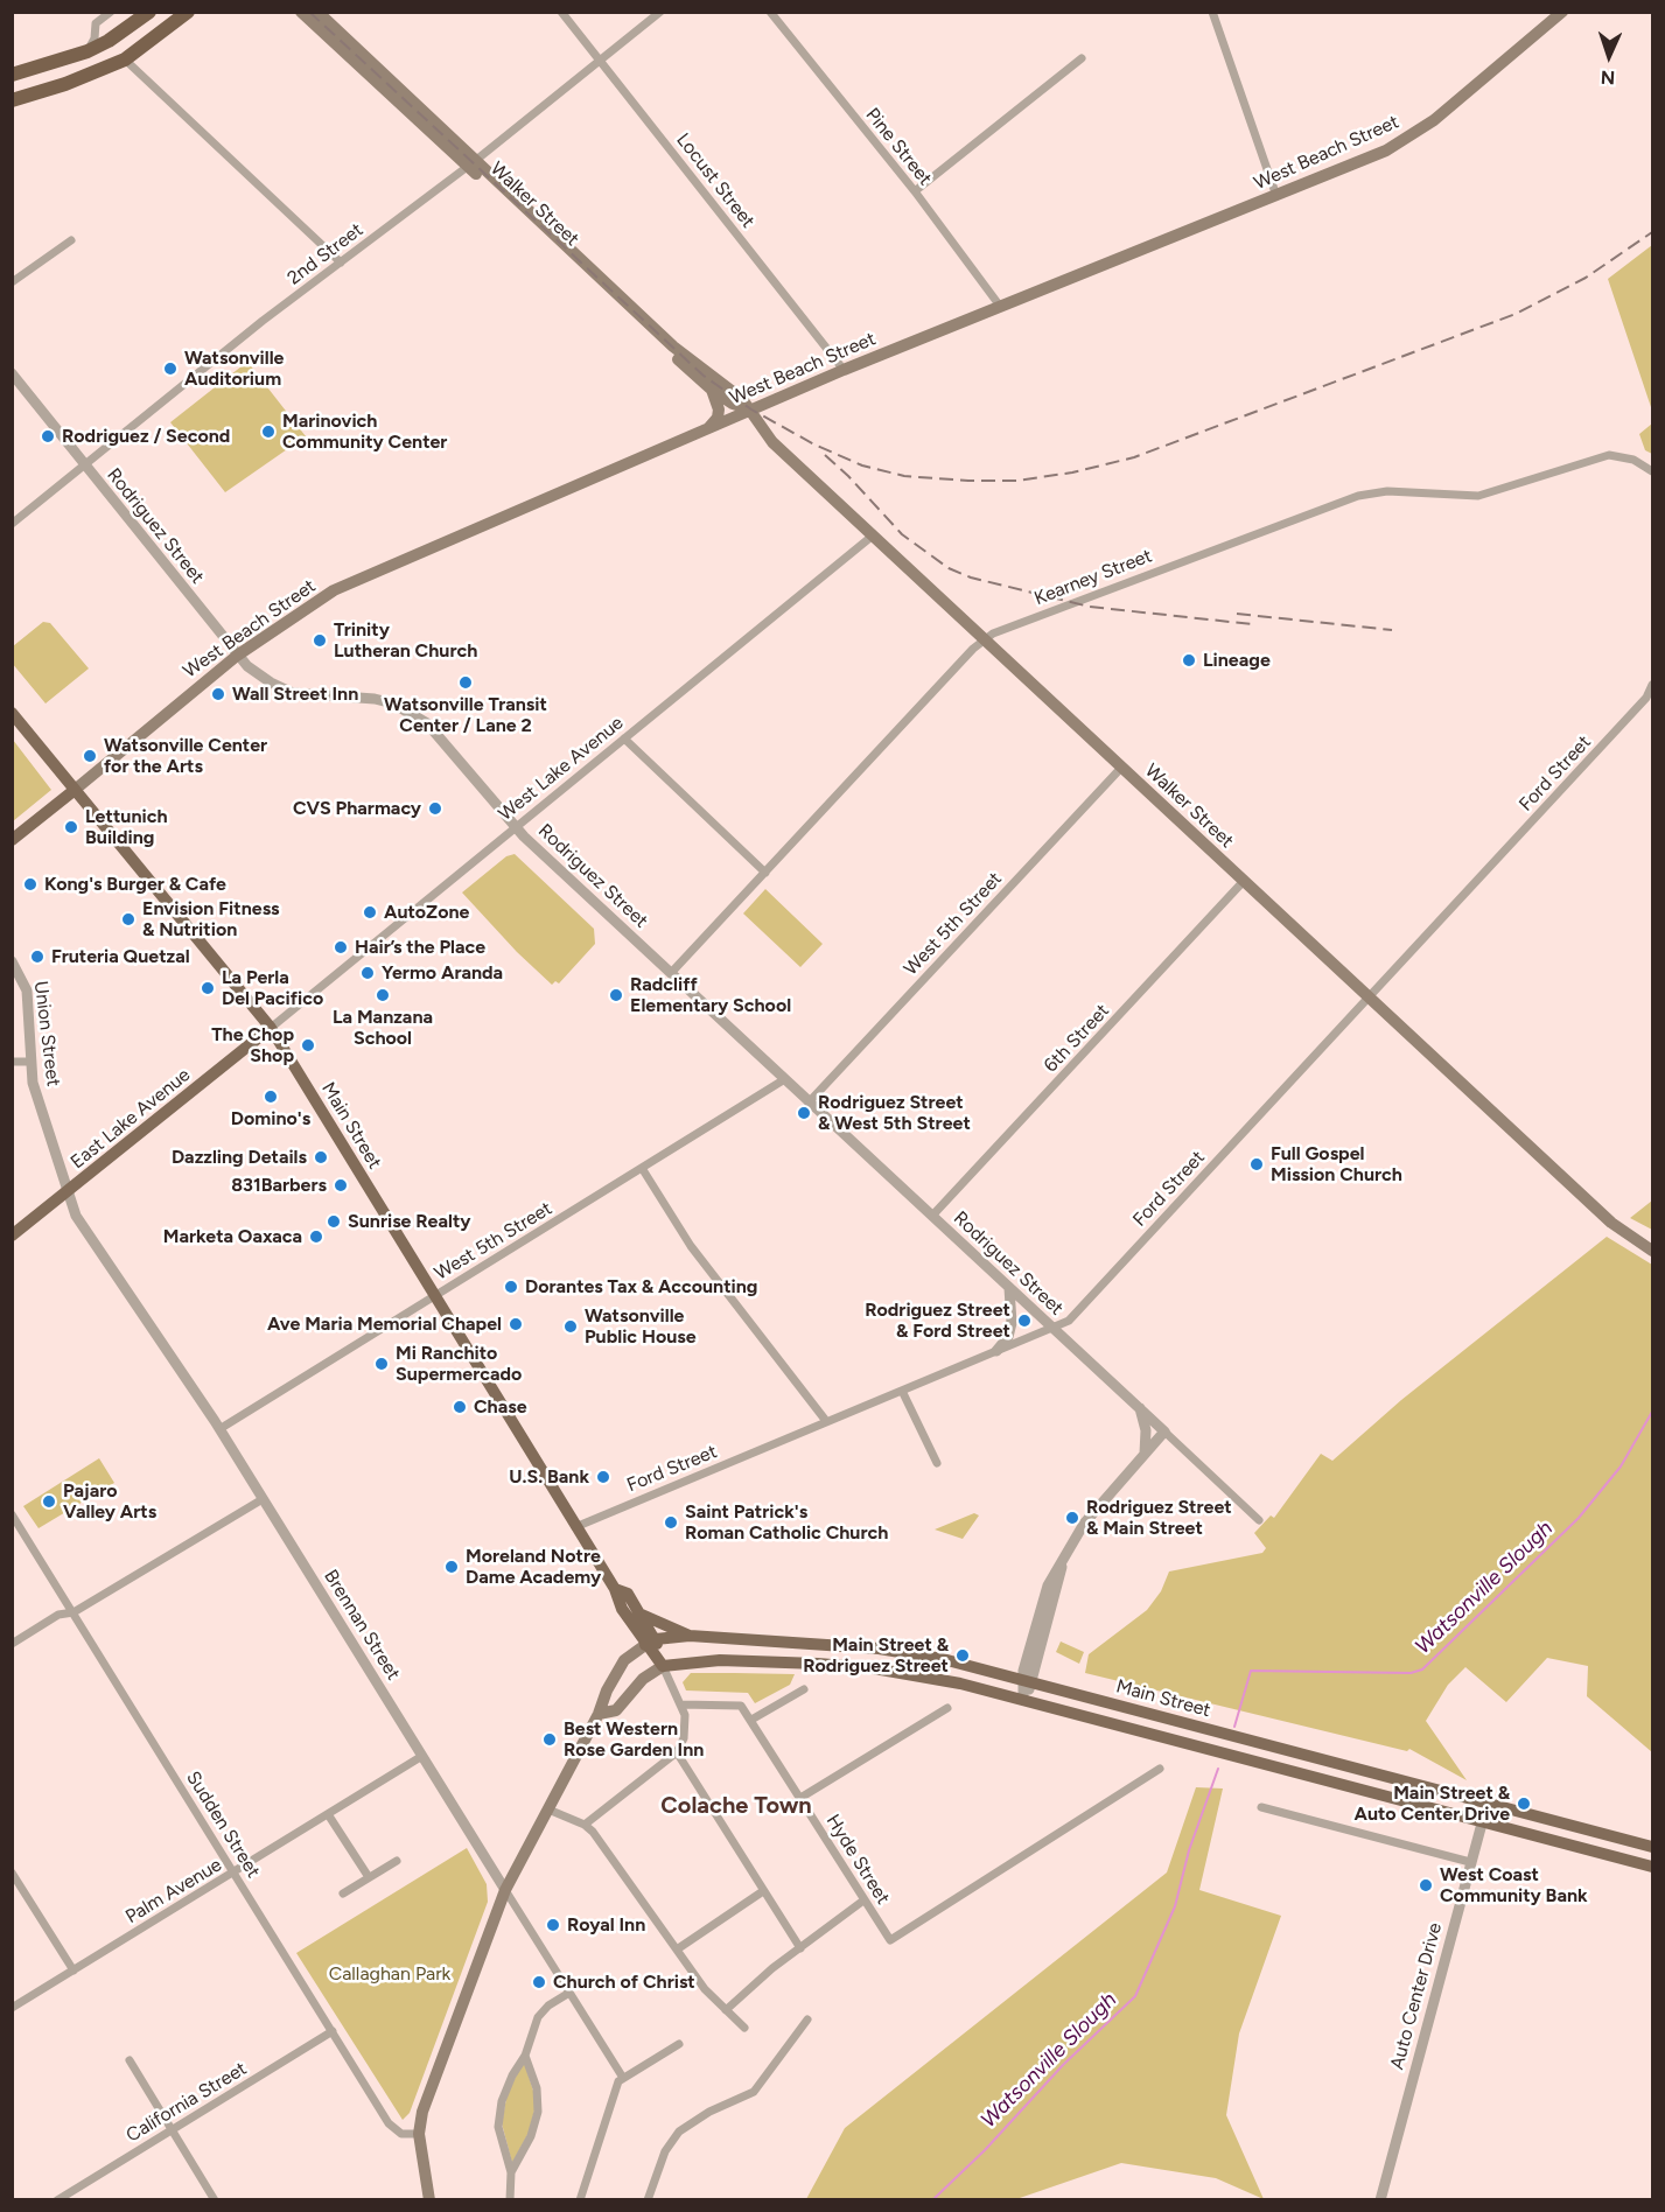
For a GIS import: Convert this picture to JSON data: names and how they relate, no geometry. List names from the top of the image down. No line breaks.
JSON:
{"streets":{"main road":["West Beach Street","Walker Street","East Lake Avenue","Main Street","Auto Center Drive"],"street":["Pine Street","Locust Street","2nd Street","Rodriguez Street","Kearney Street","West Lake Avenue","Ford Street","West 5th Street","Union Street","6th Street","Brennan Street","Sudden Street","Hyde Street","Palm Avenue","California Street"]},"crossings":[["Pine Street","West Beach Street"],["West Beach Street","Locust Street"],["West Beach Street","Walker Street"],["West Beach Street","Rodriguez Street"],["West Beach Street","Main Street"],["Locust Street","2nd Street"],["Walker Street","2nd Street"],["Walker Street","Kearney Street"],["Walker Street","West Lake Avenue"],["Walker Street","Ford Street"],["Walker Street","West 5th Street"],["Walker Street","6th Street"],["2nd Street","Rodriguez Street"],["Rodriguez Street","Kearney Street"],["Rodriguez Street","West Lake Avenue"],["Rodriguez Street","Ford Street"],["Rodriguez Street","West 5th Street"],["Rodriguez Street","6th Street"],["West Lake Avenue","East Lake Avenue"],["West Lake Avenue","Main Street"],["Ford Street","Main Street"],["West 5th Street","Main Street"],["West 5th Street","Brennan Street"],["Union Street","East Lake Avenue"],["Union Street","Brennan Street"],["East Lake Avenue","Main Street"],["East Lake Avenue","Brennan Street"],["Main Street","Auto Center Drive"],["Brennan Street","Palm Avenue"],["Sudden Street","Palm Avenue"],["Sudden Street","California Street"]],"districts":["Colache Town"],"water":["Watsonville Slough"],"parks":["Callaghan Park"],"places":["Watsonville Auditorium","Marinovich Community Center","Rodriguez / Second","Trinity Lutheran Church","Lineage","Watsonville Transit Center / Lane 2","Wall Street Inn","Watsonville Center for the Arts","CVS Pharmacy","Lettunich Building","Kong's Burger & Cafe","AutoZone","Envision Fitness & Nutrition","Hair’s the Place","Fruteria Quetzal","Yermo Aranda","La Perla Del Pacifico","La Manzana School","Radcliff Elementary School","The Chop Shop","Domino's","Rodriguez Street & West 5th Street","Dazzling Details","Full Gospel Mission Church","831Barbers","Sunrise Realty","Marketa Oaxaca","Dorantes Tax & Accounting","Rodriguez Street & Ford Street","Ave Maria Memorial Chapel","Watsonville Public House","Mi Ranchito Supermercado","Chase","U.S. Bank","Pajaro Valley Arts","Rodriguez Street & Main Street","Saint Patrick's Roman Catholic Church","Moreland Notre Dame Academy","Main Street & Rodriguez Street","Best Western Rose Garden Inn","Main Street & Auto Center Drive","West Coast Community Bank","Royal Inn","Church of Christ"],"north":"bottom"}
